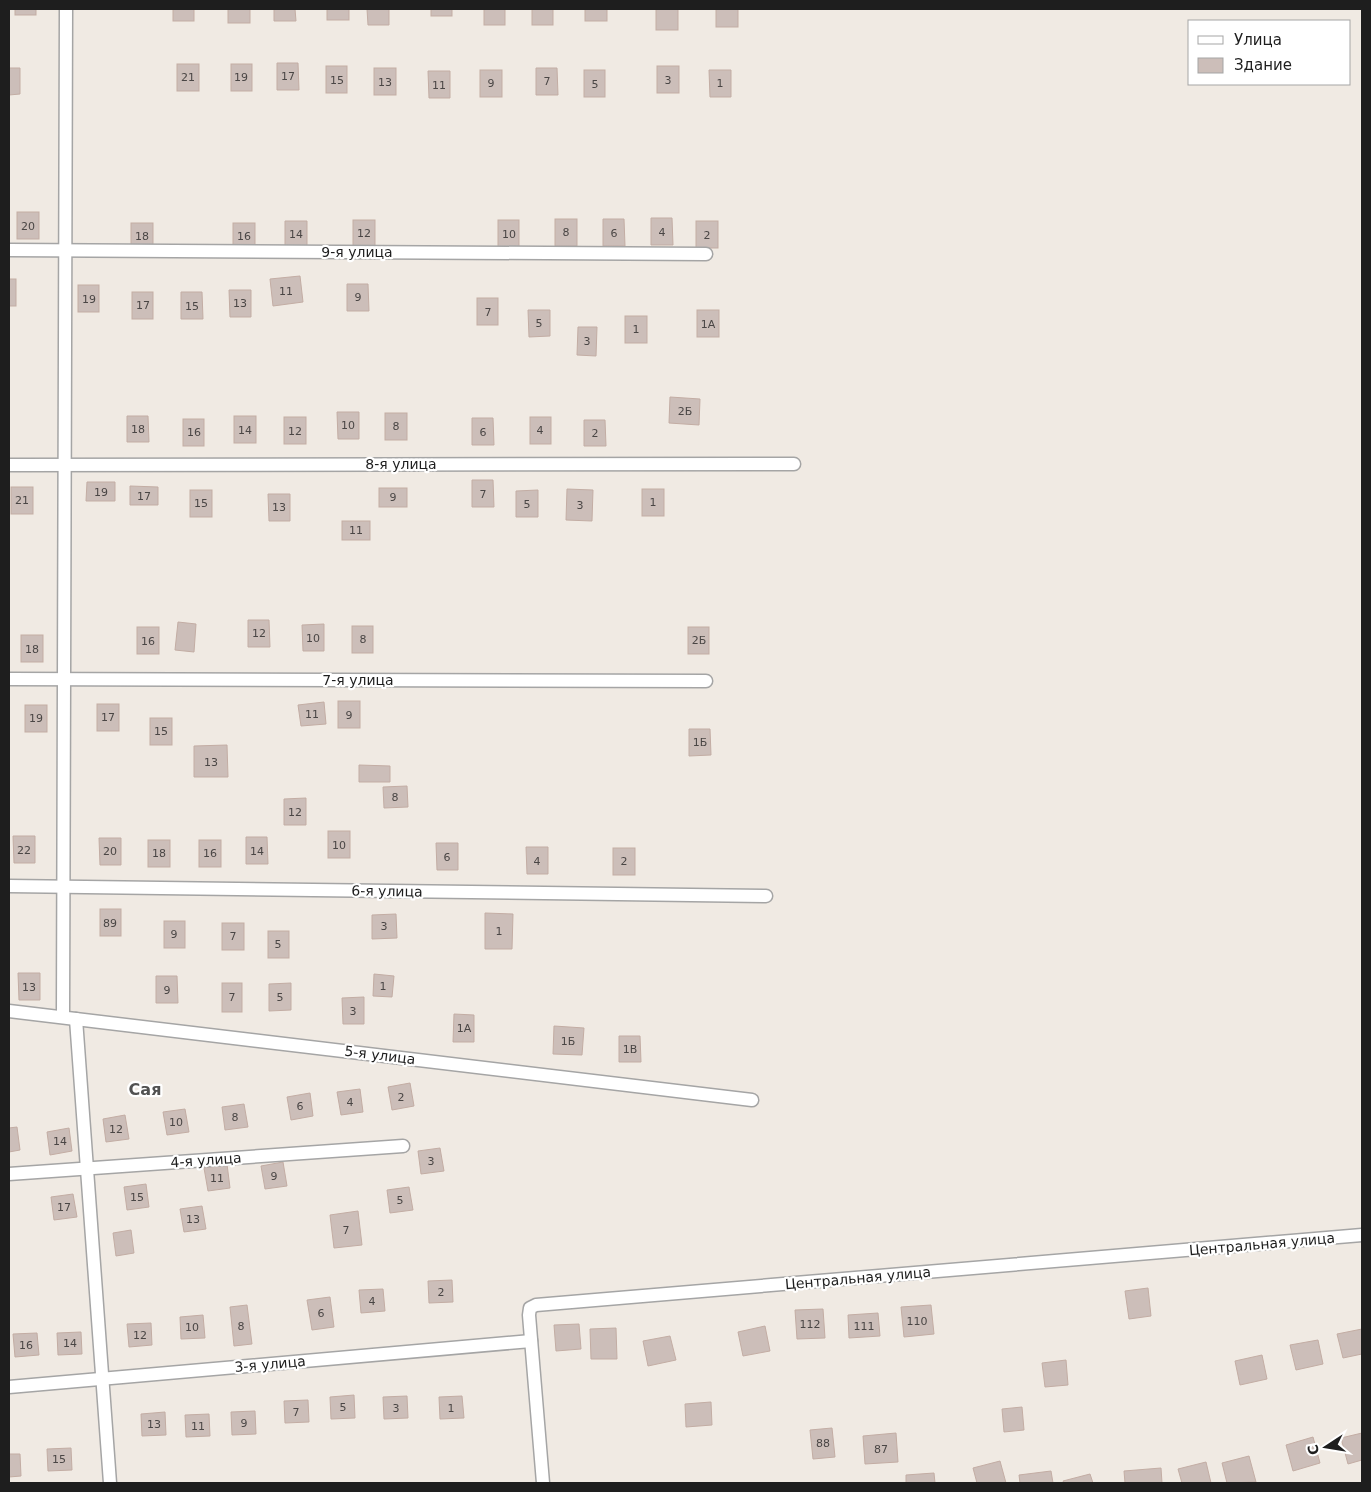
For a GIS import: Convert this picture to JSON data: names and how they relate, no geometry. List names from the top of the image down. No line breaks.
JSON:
{"streets":{"street":["9-я улица","8-я улица","7-я улица","6-я улица","5-я улица","4-я улица","Центральная улица","3-я улица"]},"crossings":[["Центральная улица","3-я улица"]],"districts":["Сая"],"house_numbers":["17","21","19","15","3","7","13","9","1","5","11","20","8","4","12","6","14","10","2","18","16","11","9","19","13","17","15","7","5","1А","1","3","2Б","10","8","18","14","4","12","16","6","2","19","7","17","9","21","1","15","5","3","13","11","12","10","8","2Б","16","18","11","9","17","19","15","1Б","13","8","12","10","22","20","14","18","16","6","4","2","89","3","1","9","7","5","1","13","9","7","5","3","1А","1Б","1В","2","4","6","8","10","12","14","3","9","11","15","5","17","13","7","2","4","6","110","112","8","111","10","12","14","16","5","3","1","7","9","13","11","88","87","15"],"legend":["Улица","Здание"],"north":"left"}
